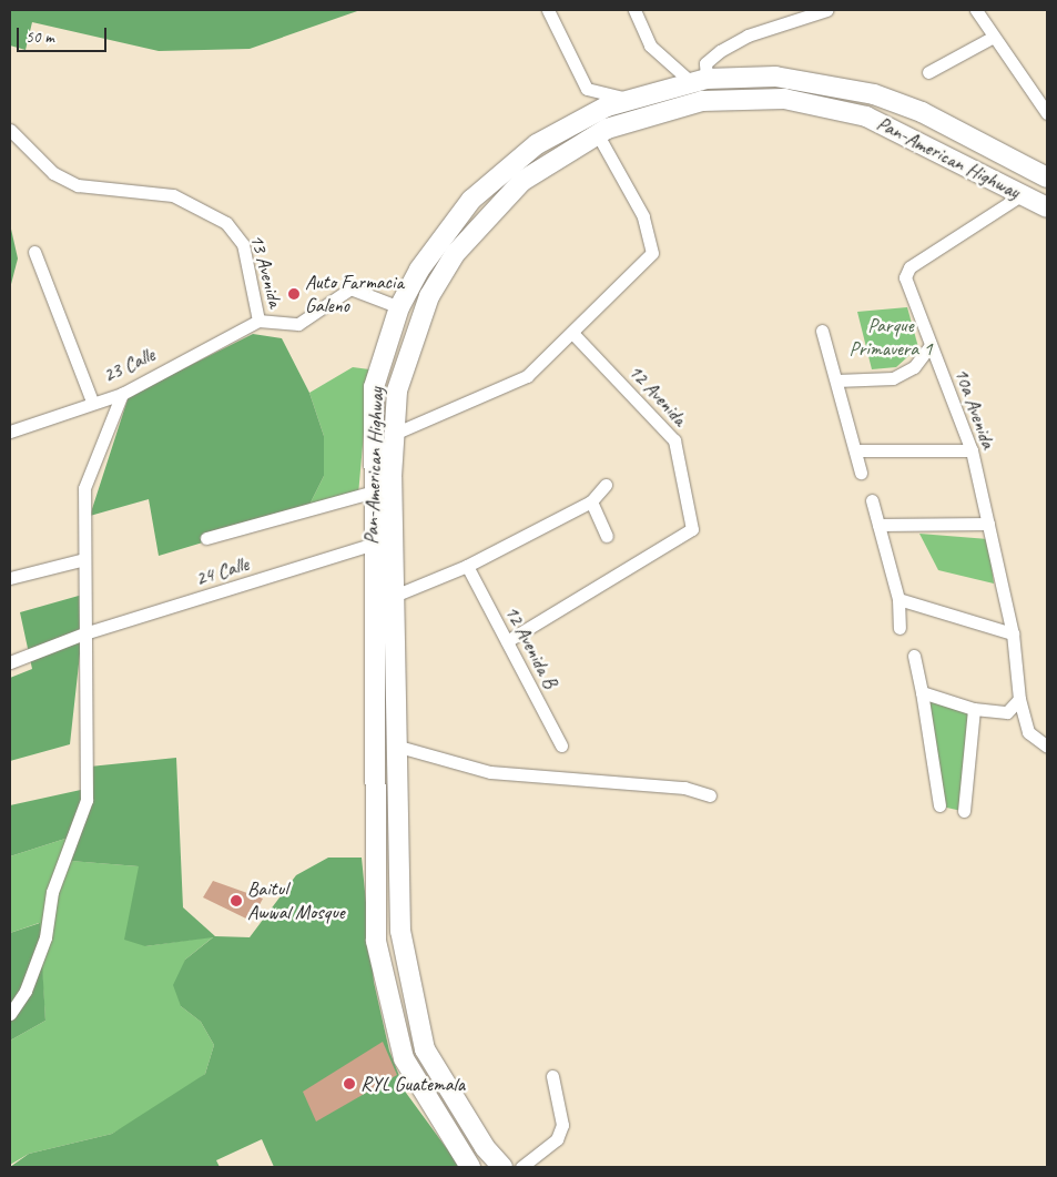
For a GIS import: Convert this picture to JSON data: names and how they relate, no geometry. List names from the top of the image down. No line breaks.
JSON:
{"streets":{"highway":["Pan-American Highway"],"street":["13 Avenida","23 Calle","12 Avenida","10a Avenida","24 Calle","12 Avenida B"]},"crossings":[["Pan-American Highway","13 Avenida"],["Pan-American Highway","10a Avenida"],["Pan-American Highway","24 Calle"],["13 Avenida","23 Calle"],["12 Avenida","12 Avenida B"]],"parks":["Parque Primavera 1"],"places":["Auto Farmacia Galeno","Baitul Awwal Mosque","RYL Guatemala"],"scale_bar":"50 m"}
